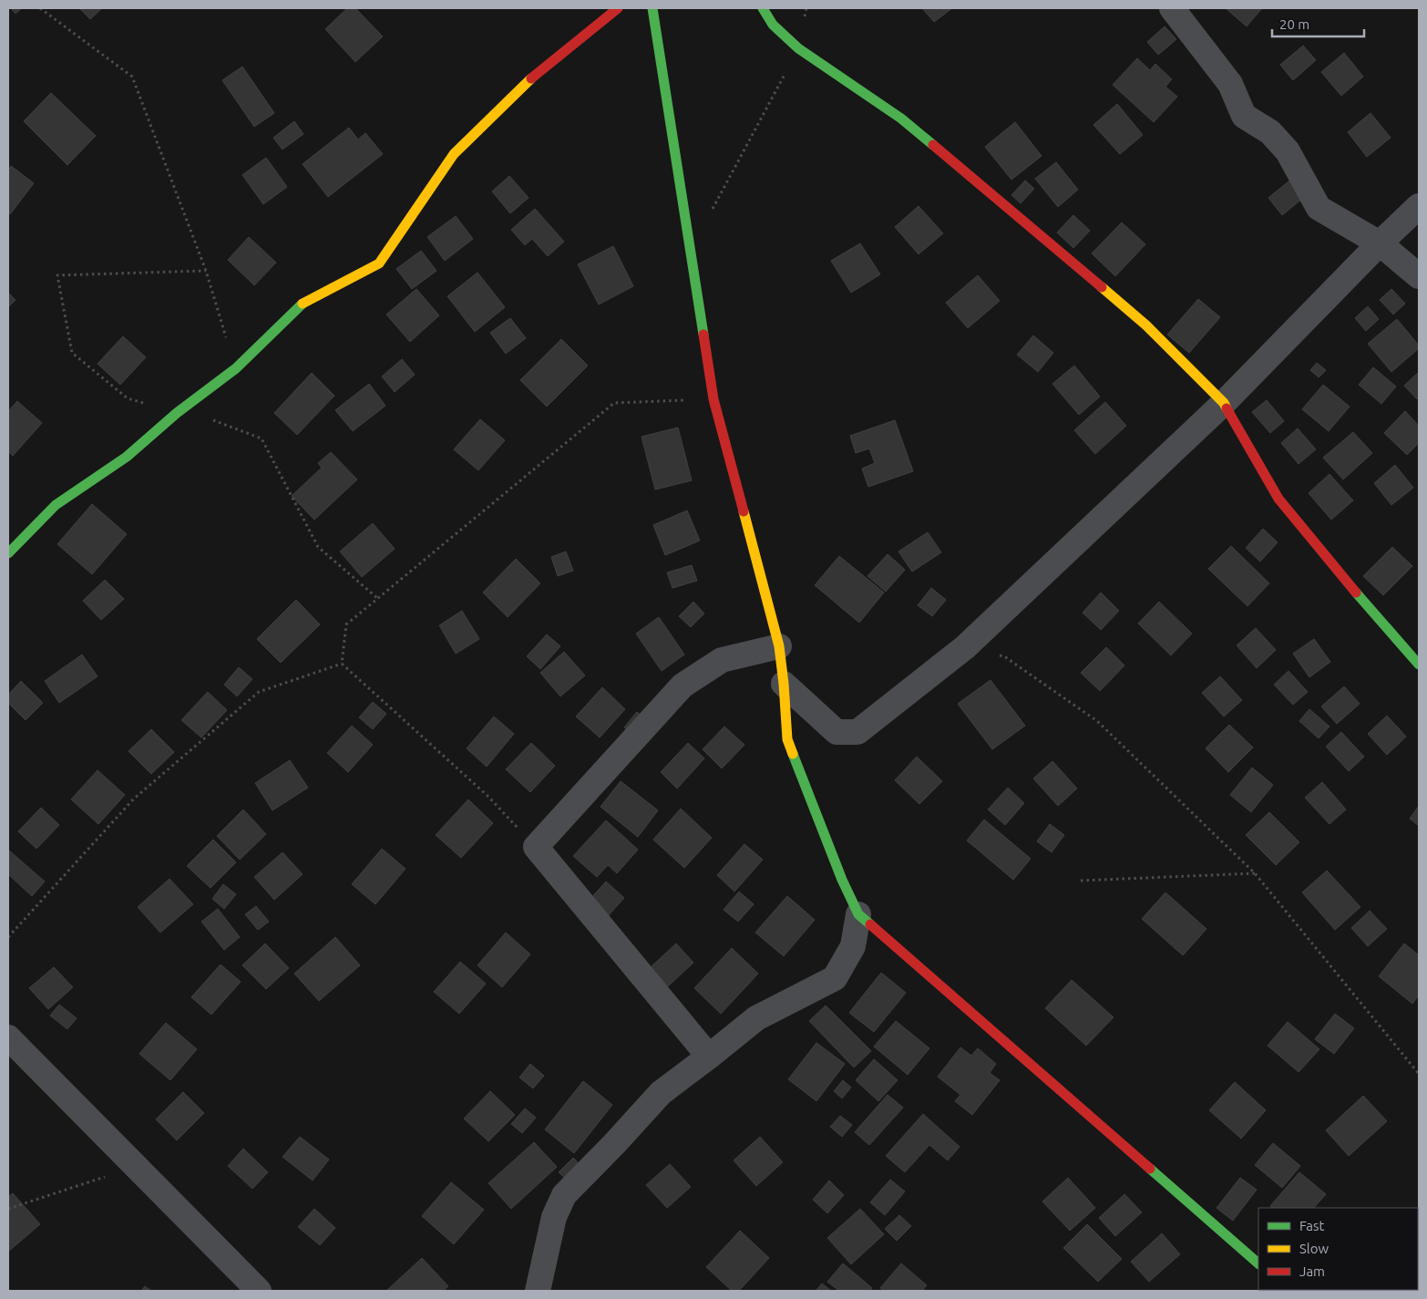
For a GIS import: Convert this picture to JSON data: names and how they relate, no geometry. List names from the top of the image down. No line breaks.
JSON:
{"legend":["Fast","Slow","Jam"],"scale_bar":"20 m"}
